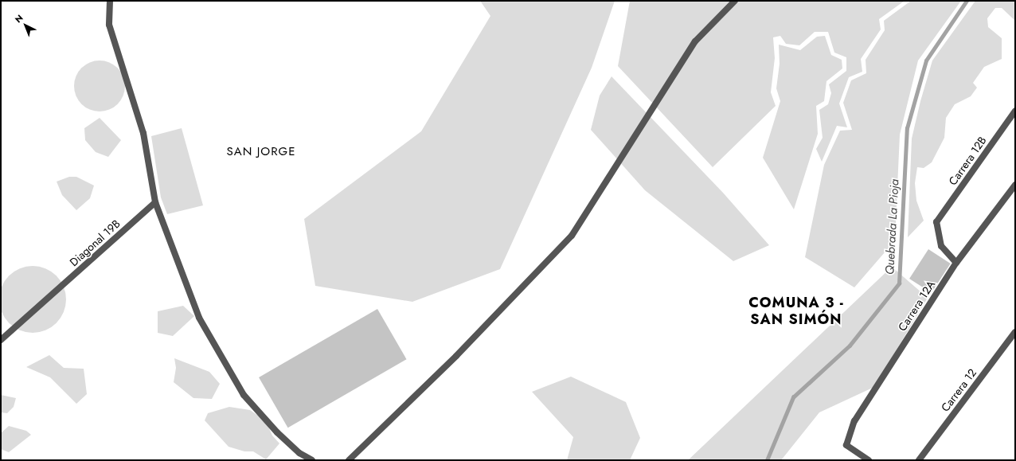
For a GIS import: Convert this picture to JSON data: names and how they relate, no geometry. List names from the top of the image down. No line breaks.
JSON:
{"streets":{"street":["Carrera 12B","Diagonal 19B","Carrera 12A","Carrera 12"]},"crossings":[["Carrera 12B","Carrera 12A"]],"districts":["SAN JORGE","COMUNA 3 - SAN SIMÓN"],"water":["Quebrada La Pioja"],"north":"top left"}
